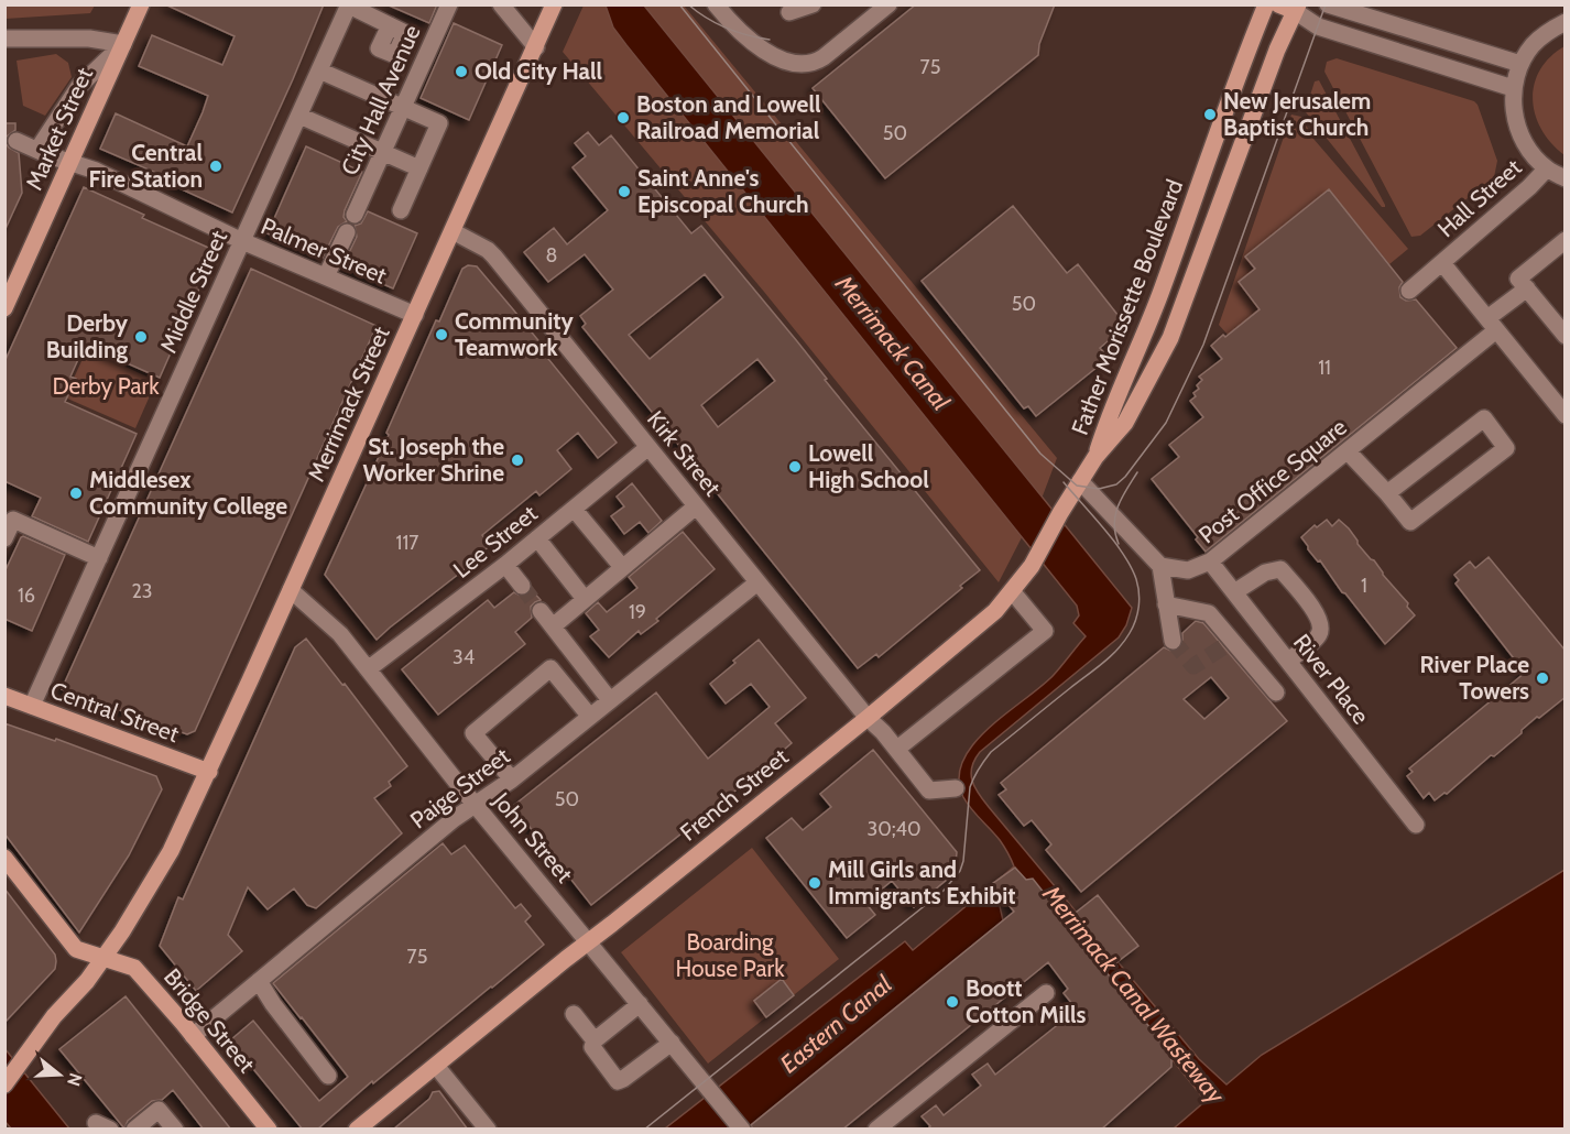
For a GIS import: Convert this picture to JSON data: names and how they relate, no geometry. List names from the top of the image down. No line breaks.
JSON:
{"streets":{"main road":["Market Street","Father Morissette Boulevard","Merrimack Street","Central Street","French Street","Bridge Street"],"street":["City Hall Avenue","Hall Street","Palmer Street","Middle Street","Kirk Street","Post Office Square","Lee Street","River Place","Paige Street","John Street"]},"crossings":[["Market Street","Palmer Street"],["Palmer Street","Middle Street"],["Palmer Street","Merrimack Street"],["Middle Street","Central Street"],["Father Morissette Boulevard","French Street"],["Merrimack Street","Kirk Street"],["Merrimack Street","Central Street"],["Merrimack Street","John Street"],["Merrimack Street","Bridge Street"],["Kirk Street","Lee Street"],["Kirk Street","Paige Street"],["Kirk Street","French Street"],["Post Office Square","River Place"],["Lee Street","John Street"],["Paige Street","John Street"],["Paige Street","Bridge Street"],["French Street","John Street"]],"water":["Merrimack Canal","Merrimack Canal Wasteway","Eastern Canal"],"parks":["Derby Park","Boarding House Park"],"places":["Old City Hall","New Jerusalem Baptist Church","Boston and Lowell Railroad Memorial","Central Fire Station","Saint Anne's Episcopal Church","Community Teamwork","Derby Building","St. Joseph the Worker Shrine","Lowell High School","Middlesex Community College","River Place Towers","Mill Girls and Immigrants Exhibit","Boott Cotton Mills"],"house_numbers":["75","50","8","50","11","117","1","23","16","19","34","50","30;40","75"],"north":"right"}
